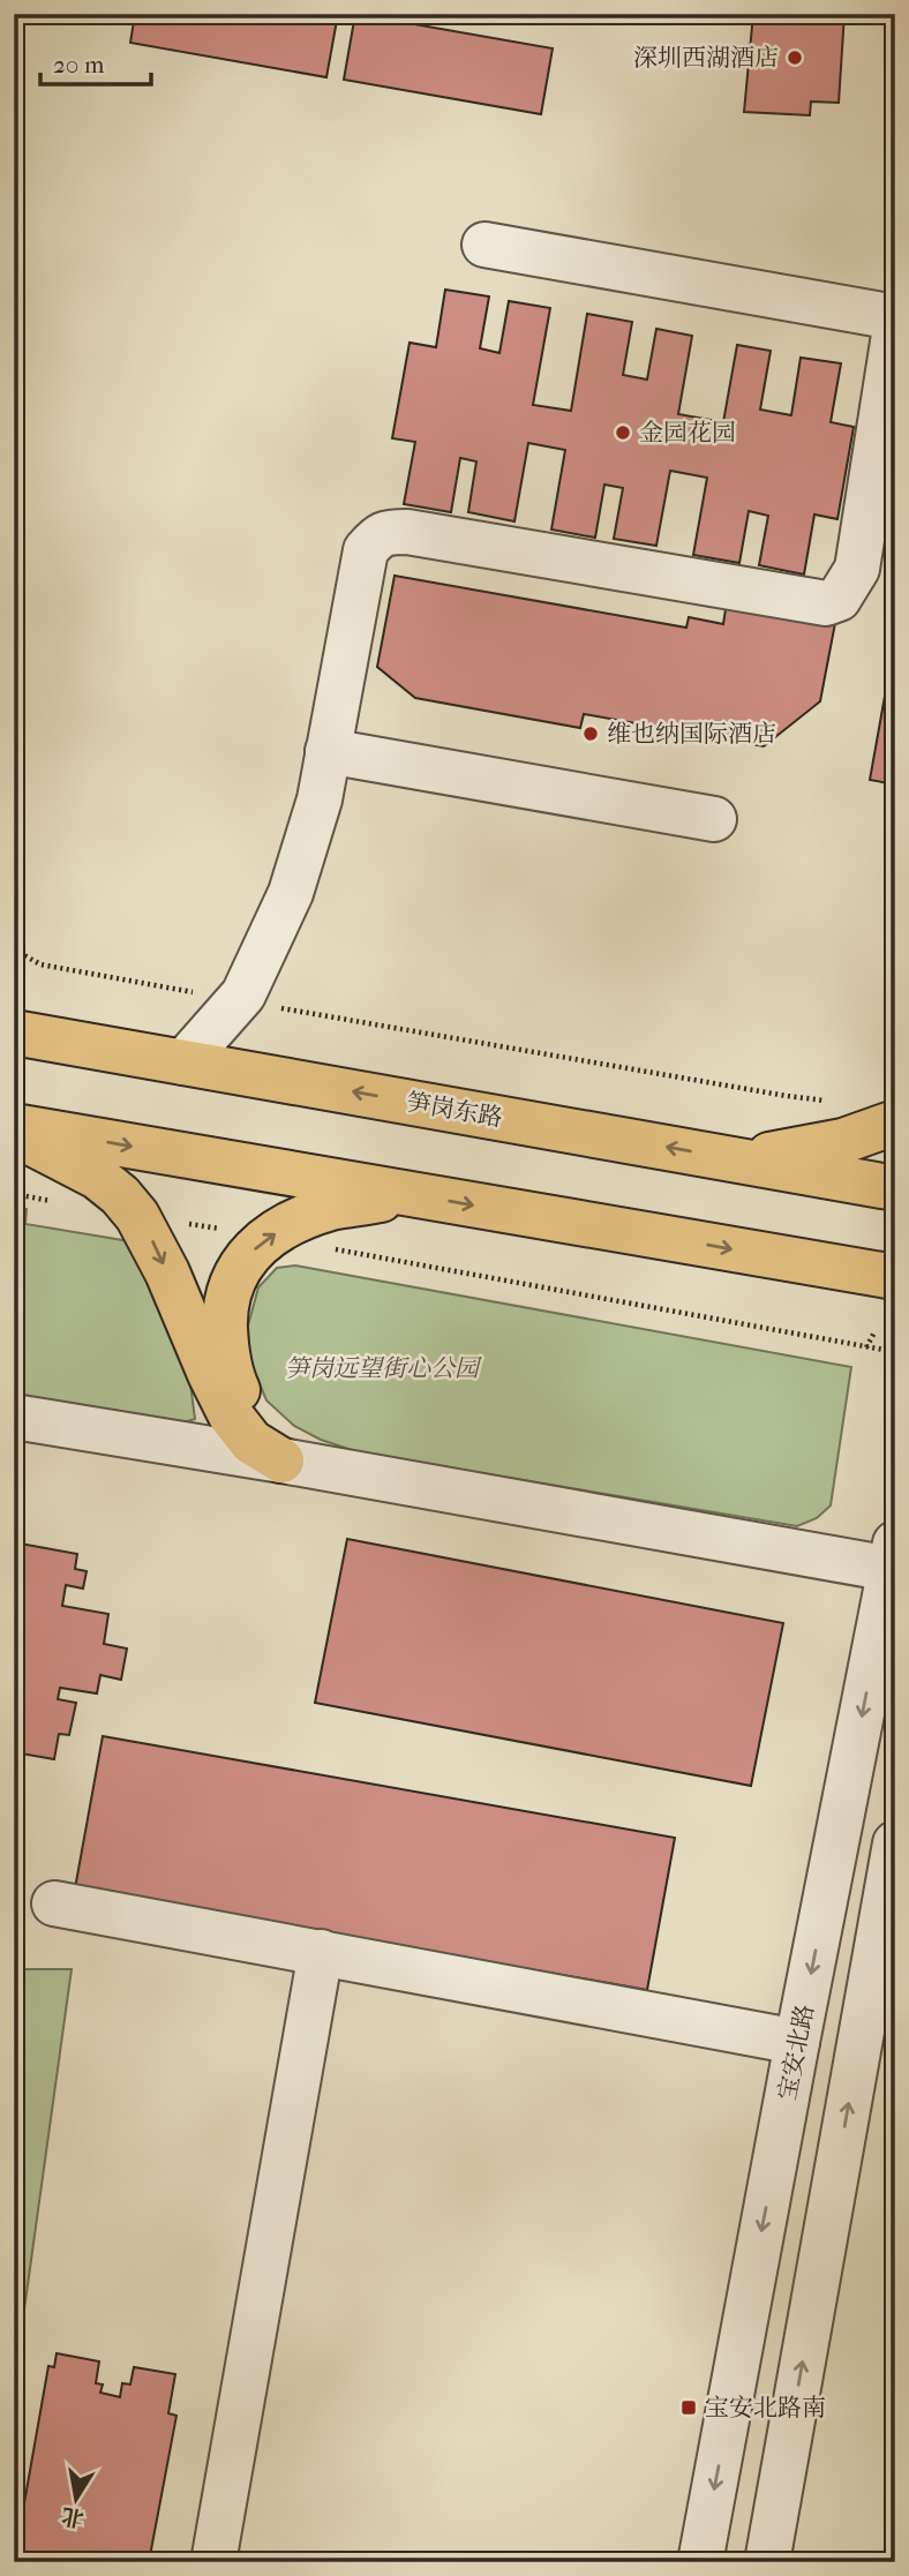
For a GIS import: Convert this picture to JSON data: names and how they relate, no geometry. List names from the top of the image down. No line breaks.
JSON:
{"streets":{"main road":["笋岗东路"],"street":["宝安北路"]},"parks":["笋岗远望街心公园"],"places":{"other":["深圳西湖酒店","金园花园","维也纳国际酒店"],"transit":["宝安北路南"]},"scale_bar":"20 m","north":"bottom"}
